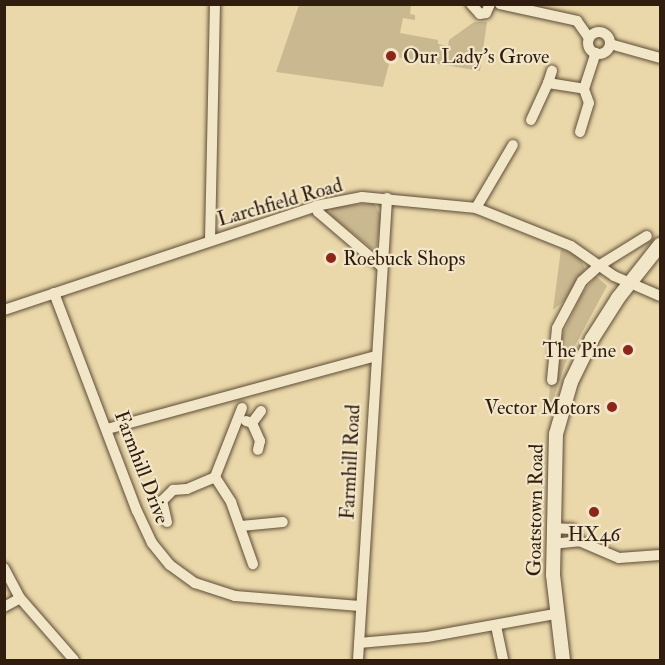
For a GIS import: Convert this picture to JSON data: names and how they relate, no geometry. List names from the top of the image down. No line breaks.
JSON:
{"streets":{"main road":["Goatstown Road"],"street":["Larchfield Road","Farmhill Road","Farmhill Drive"]},"crossings":[["Larchfield Road","Farmhill Road"],["Larchfield Road","Farmhill Drive"],["Larchfield Road","Goatstown Road"],["Farmhill Road","Farmhill Drive"]],"places":["Our Lady's Grove","Roebuck Shops","The Pine","Vector Motors","HX46"]}
